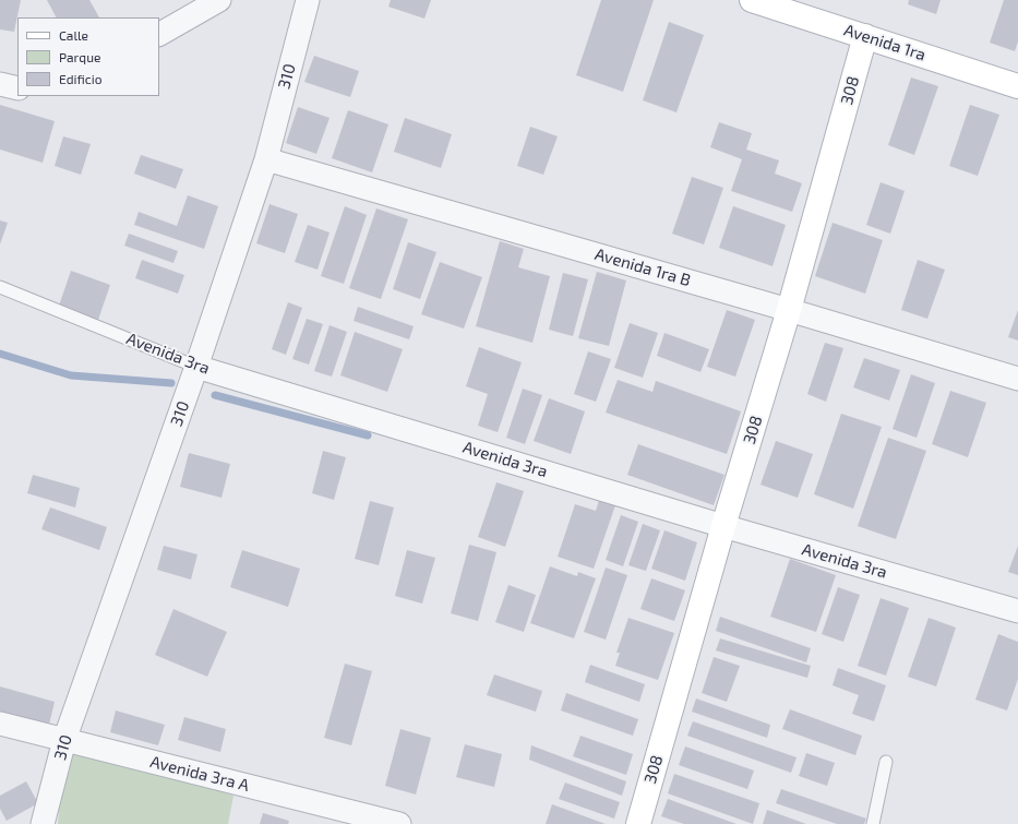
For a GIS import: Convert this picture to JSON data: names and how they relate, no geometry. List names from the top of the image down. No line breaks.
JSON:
{"streets":{"street":["Avenida 1ra","310","308","Avenida 1ra B","Avenida 3ra","Avenida 3ra A"]},"crossings":[["Avenida 1ra","308"],["310","Avenida 1ra B"],["310","Avenida 3ra"],["310","Avenida 3ra A"],["308","Avenida 1ra B"],["308","Avenida 3ra"]],"legend":["Calle","Parque","Edificio"]}
